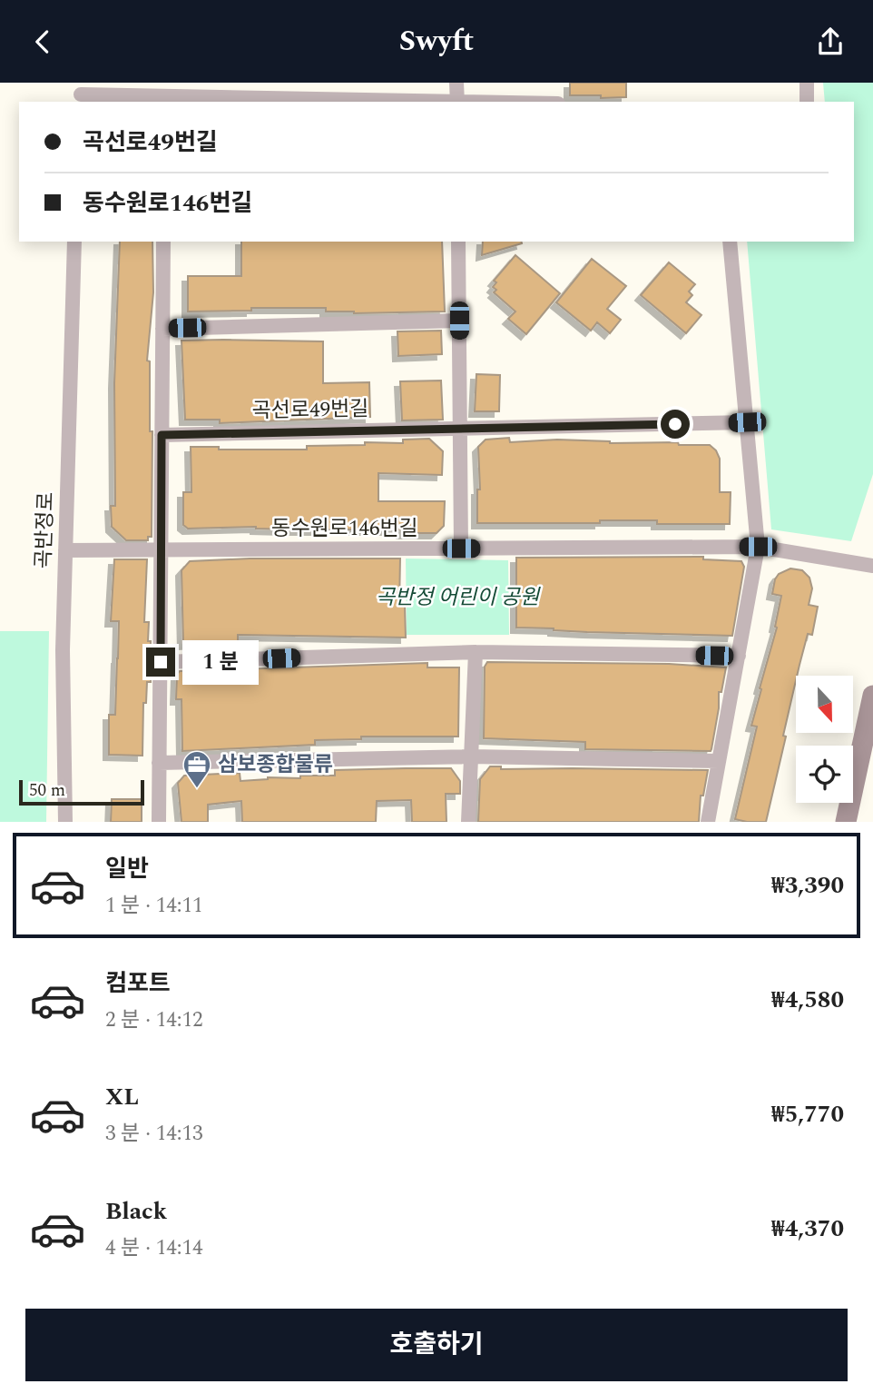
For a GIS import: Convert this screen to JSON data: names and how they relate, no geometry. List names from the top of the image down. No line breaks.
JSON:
{"streets":{"street":["곡선로49번길","동수원로146번길","곡반정로"]},"crossings":[["동수원로146번길","곡반정로"]],"parks":["곡반정 어린이 공원"],"places":{"office":["삼보종합물류"]},"scale_bar":"50 m","north":"bottom","page":{"header":"Swyft","banner":["곡선로49번길","동수원로146번길"],"bubble":"1 분","scale":"50 m","list":[{"name":"일반","note":"1 분 · 14:11","value":"₩3,390"},{"name":"컴포트","note":"2 분 · 14:12","value":"₩4,580"},{"name":"XL","note":"3 분 · 14:13","value":"₩5,770"},{"name":"Black","note":"4 분 · 14:14","value":"₩4,370"}],"buttons":"호출하기"}}
